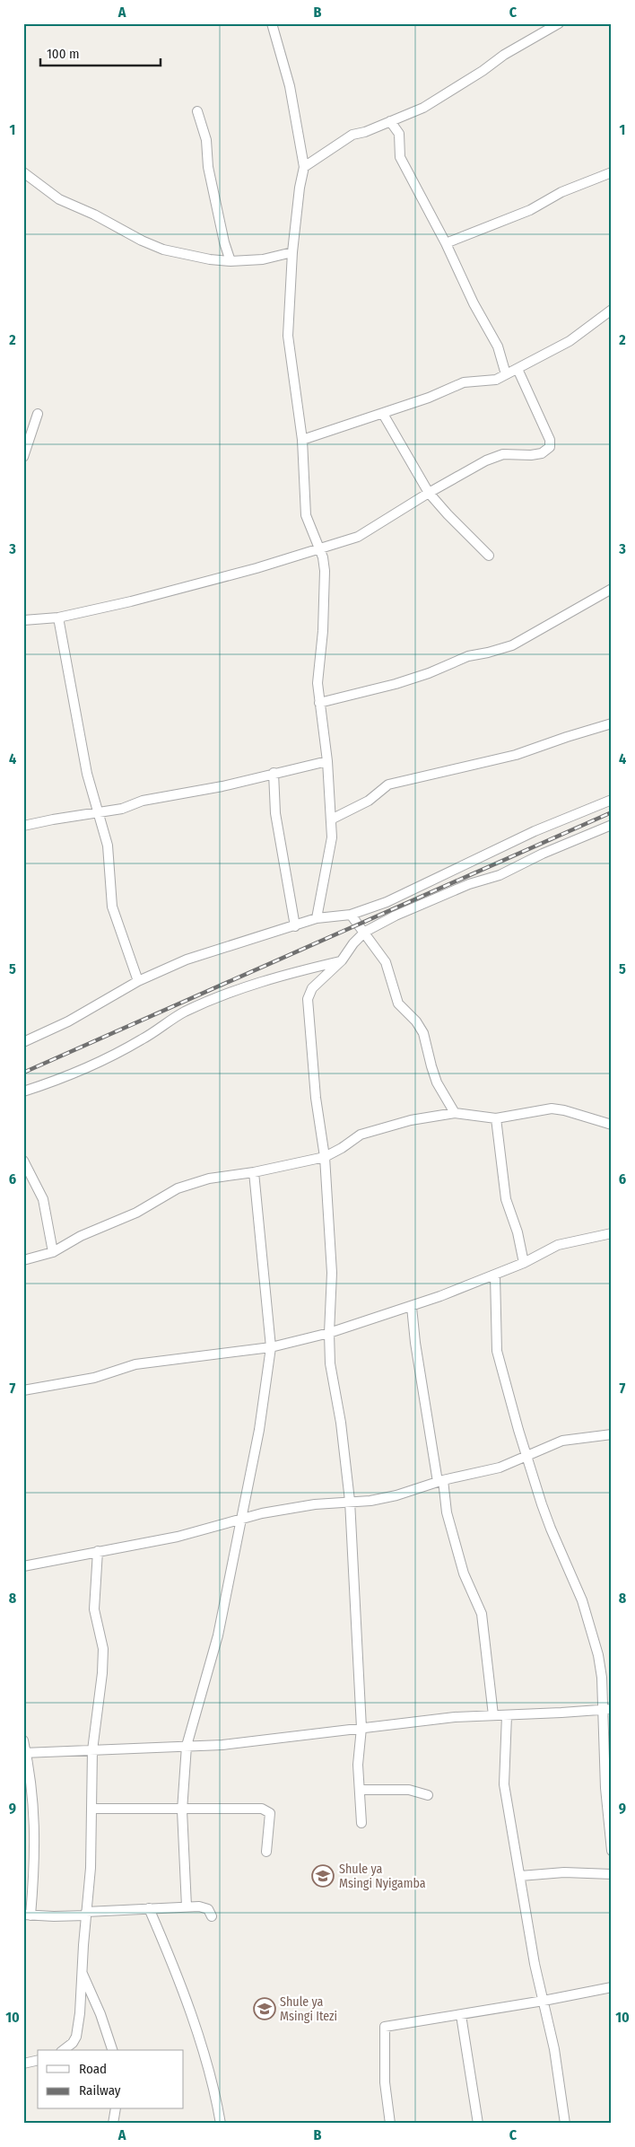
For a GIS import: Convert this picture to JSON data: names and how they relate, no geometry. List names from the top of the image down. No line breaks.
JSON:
{"places":{"school or university":["Shule ya Msingi Nyigamba","Shule ya Msingi Itezi"]},"legend":["Road","Railway"],"scale_bar":"100 m","grid":{"columns":["A","B","C"],"rows":["1","2","3","4","5","6","7","8","9","10"]}}
